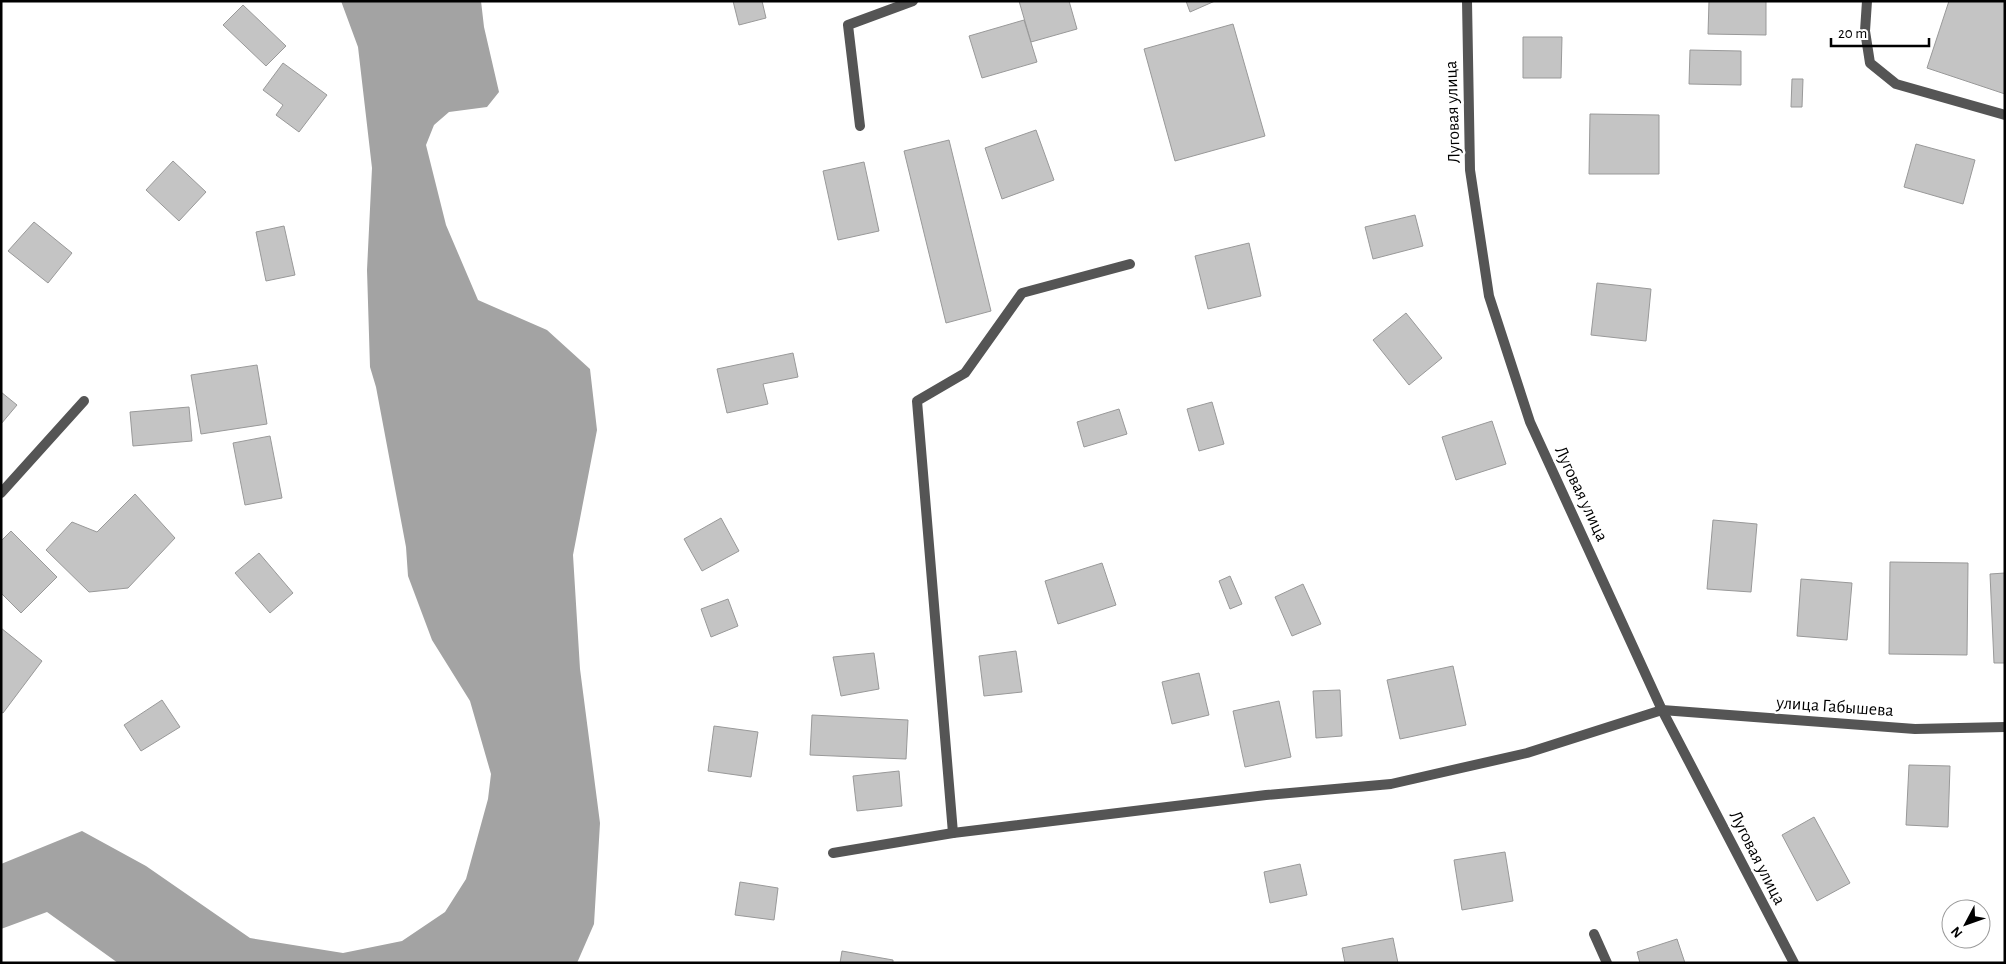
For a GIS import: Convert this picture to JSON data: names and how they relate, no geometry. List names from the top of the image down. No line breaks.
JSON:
{"streets":{"street":["Луговая улица","улица Габышева"]},"crossings":[["Луговая улица","улица Габышева"]],"scale_bar":"20 m","north":"bottom left"}
